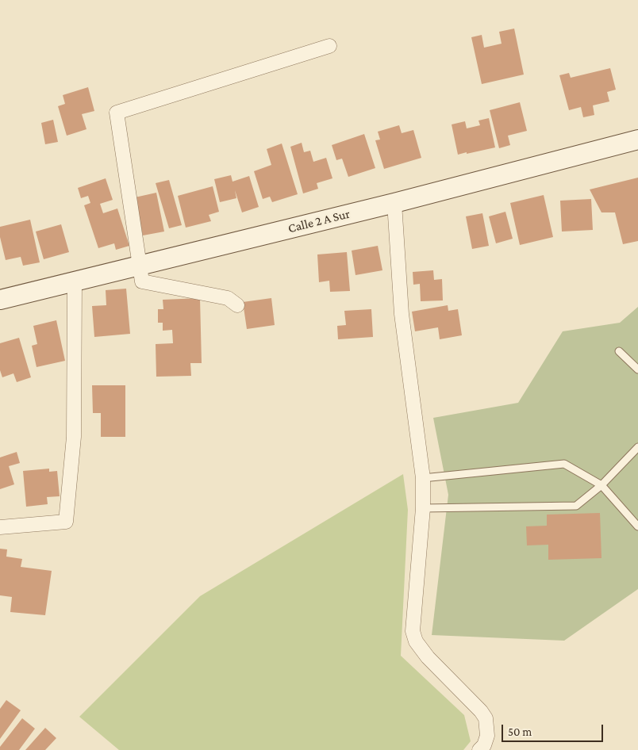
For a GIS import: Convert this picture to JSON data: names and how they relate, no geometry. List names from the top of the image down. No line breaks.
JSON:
{"streets":{"main road":["Calle 2 A Sur"]},"scale_bar":"50 m"}
